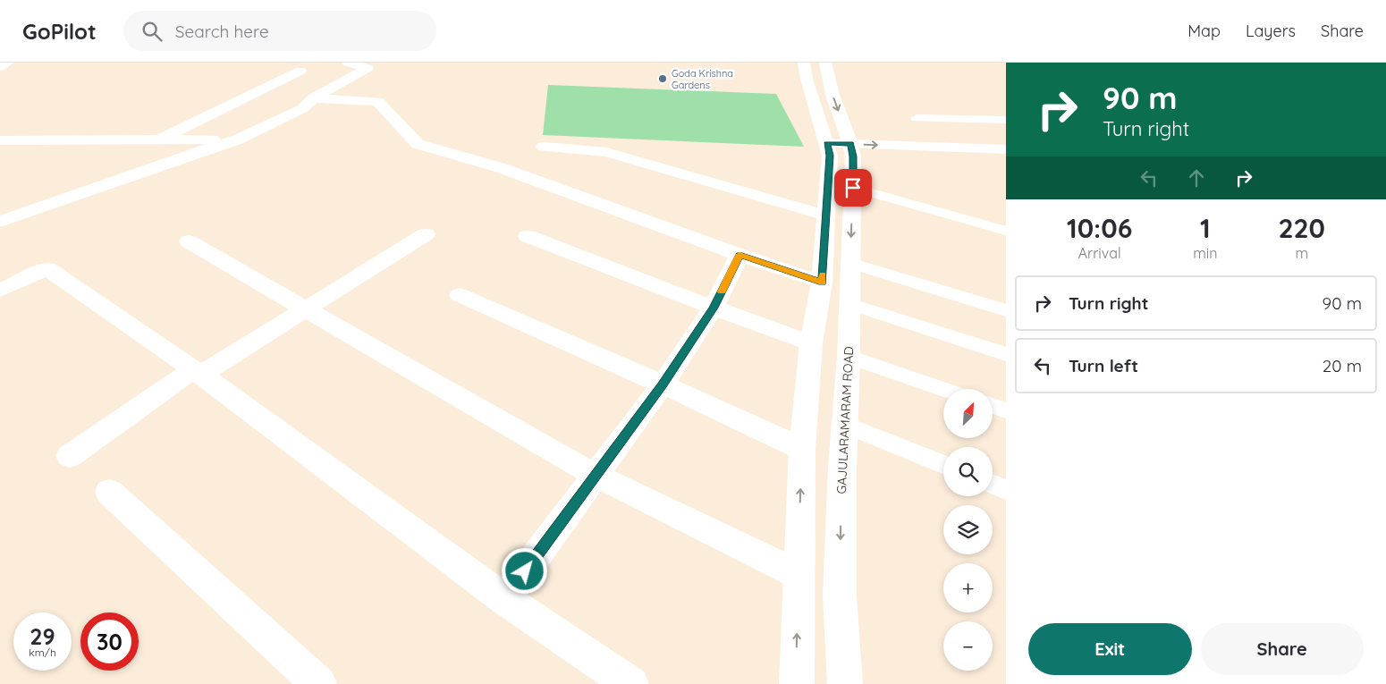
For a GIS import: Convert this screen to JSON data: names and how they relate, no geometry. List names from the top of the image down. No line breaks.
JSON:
{"streets":{"street":["GAJULARAMARAM ROAD"]},"places":["Goda Krishna Gardens"],"north":"top right","page":{"header":"GoPilot","search":"Search here","nav":["Map","Layers","Share"],"turn":["90 m","Turn right"],"eta":["10:06","Arrival","1","min","220","m"],"list":[{"name":"Turn right","value":"90 m"},{"name":"Turn left","value":"20 m"}],"map_buttons":["+","−"],"speed":"29 km/h","limit":"30","buttons":["Exit","Share"]}}
